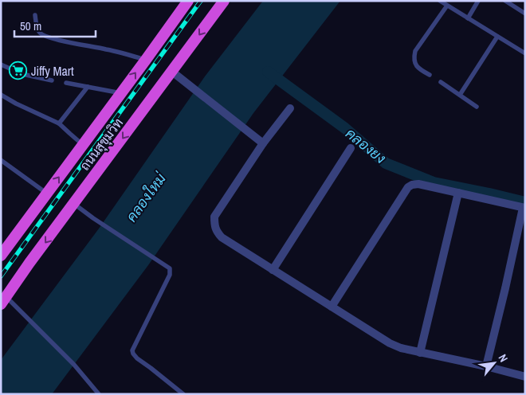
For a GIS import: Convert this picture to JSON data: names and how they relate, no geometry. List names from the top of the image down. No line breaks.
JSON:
{"streets":{"highway":["ถนนสุขุมวิท"]},"water":["คลองยง","คลองใหม่"],"places":{"supermarket":["Jiffy Mart"]},"scale_bar":"50 m","north":"top right"}
